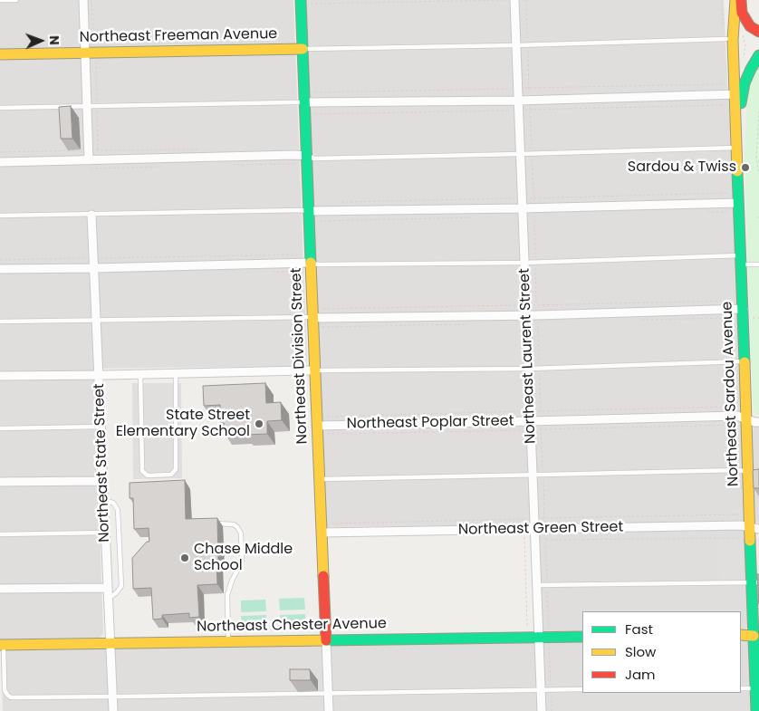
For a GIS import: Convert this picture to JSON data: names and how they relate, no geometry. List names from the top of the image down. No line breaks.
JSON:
{"streets":{"street":["Northeast Freeman Avenue","Northeast Division Street","Northeast Laurent Street","Northeast Sardou Avenue","Northeast Poplar Street","Northeast State Street","Northeast Green Street","Northeast Chester Avenue"]},"crossings":[["Northeast Freeman Avenue","Northeast Division Street"],["Northeast Division Street","Northeast Poplar Street"],["Northeast Division Street","Northeast Green Street"],["Northeast Division Street","Northeast Chester Avenue"],["Northeast Laurent Street","Northeast Poplar Street"],["Northeast Laurent Street","Northeast Green Street"],["Northeast Laurent Street","Northeast Chester Avenue"],["Northeast Sardou Avenue","Northeast Poplar Street"],["Northeast Sardou Avenue","Northeast Green Street"],["Northeast State Street","Northeast Chester Avenue"]],"places":["Sardou & Twiss","State Street Elementary School","Chase Middle School"],"legend":["Fast","Slow","Jam"],"north":"right"}
